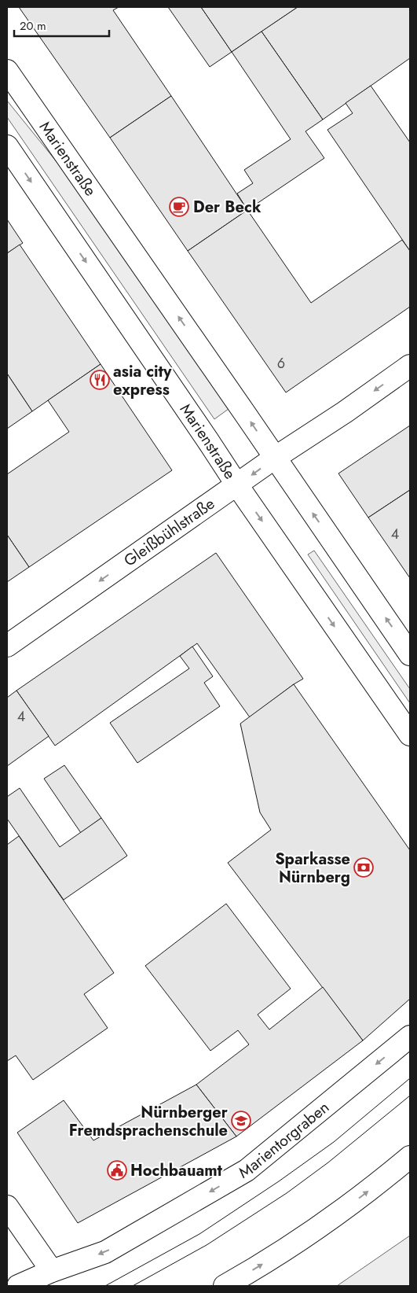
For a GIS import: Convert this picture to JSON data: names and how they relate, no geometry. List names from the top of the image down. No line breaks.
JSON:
{"streets":{"main road":["Marienstraße","Gleißbühlstraße","Marientorgraben"]},"crossings":[["Marienstraße","Gleißbühlstraße"]],"one_way":["Gleißbühlstraße"],"places":{"cafe":["Der Beck"],"restaurant":["asia city express"],"bank":["Sparkasse Nürnberg"],"school or university":["Nürnberger Fremdsprachenschule"],"public building":["Hochbauamt"]},"house_numbers":["6","4","4"],"scale_bar":"20 m"}
